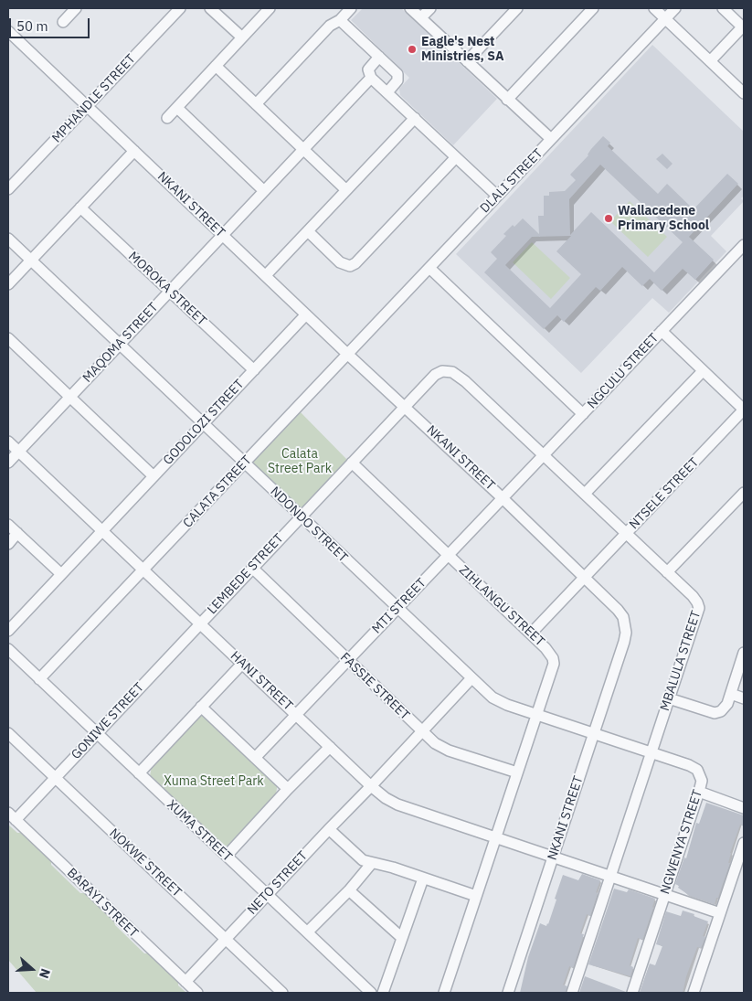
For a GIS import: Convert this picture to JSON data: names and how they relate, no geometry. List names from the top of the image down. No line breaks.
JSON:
{"streets":{"street":["MPHANDLE STREET","DLALI STREET","NKANI STREET","MOROKA STREET","MAQOMA STREET","NGCULU STREET","GODOLOZI STREET","CALATA STREET","NTSELE STREET","NDONDO STREET","LEMBEDE STREET","MTI STREET","ZIHLANGU STREET","MBALULA STREET","HANI STREET","FASSIE STREET","GONIWE STREET","XUMA STREET","NGWENYA STREET","NOKWE STREET","NETO STREET","BARAYI STREET"]},"crossings":[["MPHANDLE STREET","NKANI STREET"],["DLALI STREET","NKANI STREET"],["DLALI STREET","CALATA STREET"],["NKANI STREET","MAQOMA STREET"],["NKANI STREET","NGCULU STREET"],["NKANI STREET","GODOLOZI STREET"],["NKANI STREET","CALATA STREET"],["NKANI STREET","NTSELE STREET"],["NKANI STREET","NDONDO STREET"],["NKANI STREET","LEMBEDE STREET"],["NKANI STREET","MTI STREET"],["NKANI STREET","MBALULA STREET"],["NKANI STREET","HANI STREET"],["NKANI STREET","NGWENYA STREET"],["MOROKA STREET","MAQOMA STREET"],["MOROKA STREET","GODOLOZI STREET"],["MAQOMA STREET","NDONDO STREET"],["MAQOMA STREET","HANI STREET"],["NGCULU STREET","MTI STREET"],["NGCULU STREET","MBALULA STREET"],["GODOLOZI STREET","NDONDO STREET"],["GODOLOZI STREET","HANI STREET"],["CALATA STREET","NDONDO STREET"],["CALATA STREET","HANI STREET"],["CALATA STREET","XUMA STREET"],["NTSELE STREET","ZIHLANGU STREET"],["NTSELE STREET","MBALULA STREET"],["NDONDO STREET","LEMBEDE STREET"],["NDONDO STREET","MTI STREET"],["NDONDO STREET","ZIHLANGU STREET"],["NDONDO STREET","NGWENYA STREET"],["NDONDO STREET","NETO STREET"],["LEMBEDE STREET","ZIHLANGU STREET"],["LEMBEDE STREET","MBALULA STREET"],["LEMBEDE STREET","HANI STREET"],["LEMBEDE STREET","FASSIE STREET"],["LEMBEDE STREET","GONIWE STREET"],["MTI STREET","ZIHLANGU STREET"],["MTI STREET","HANI STREET"],["MTI STREET","FASSIE STREET"],["ZIHLANGU STREET","HANI STREET"],["ZIHLANGU STREET","FASSIE STREET"],["MBALULA STREET","HANI STREET"],["MBALULA STREET","NGWENYA STREET"],["HANI STREET","GONIWE STREET"],["HANI STREET","NGWENYA STREET"],["HANI STREET","NETO STREET"],["FASSIE STREET","NETO STREET"],["GONIWE STREET","XUMA STREET"],["GONIWE STREET","NOKWE STREET"],["GONIWE STREET","BARAYI STREET"],["XUMA STREET","NETO STREET"],["NOKWE STREET","NETO STREET"],["NETO STREET","BARAYI STREET"]],"parks":["Calata Street Park","Xuma Street Park"],"places":["Eagle's Nest Ministries, SA","Wallacedene Primary School"],"scale_bar":"50 m","north":"right"}
